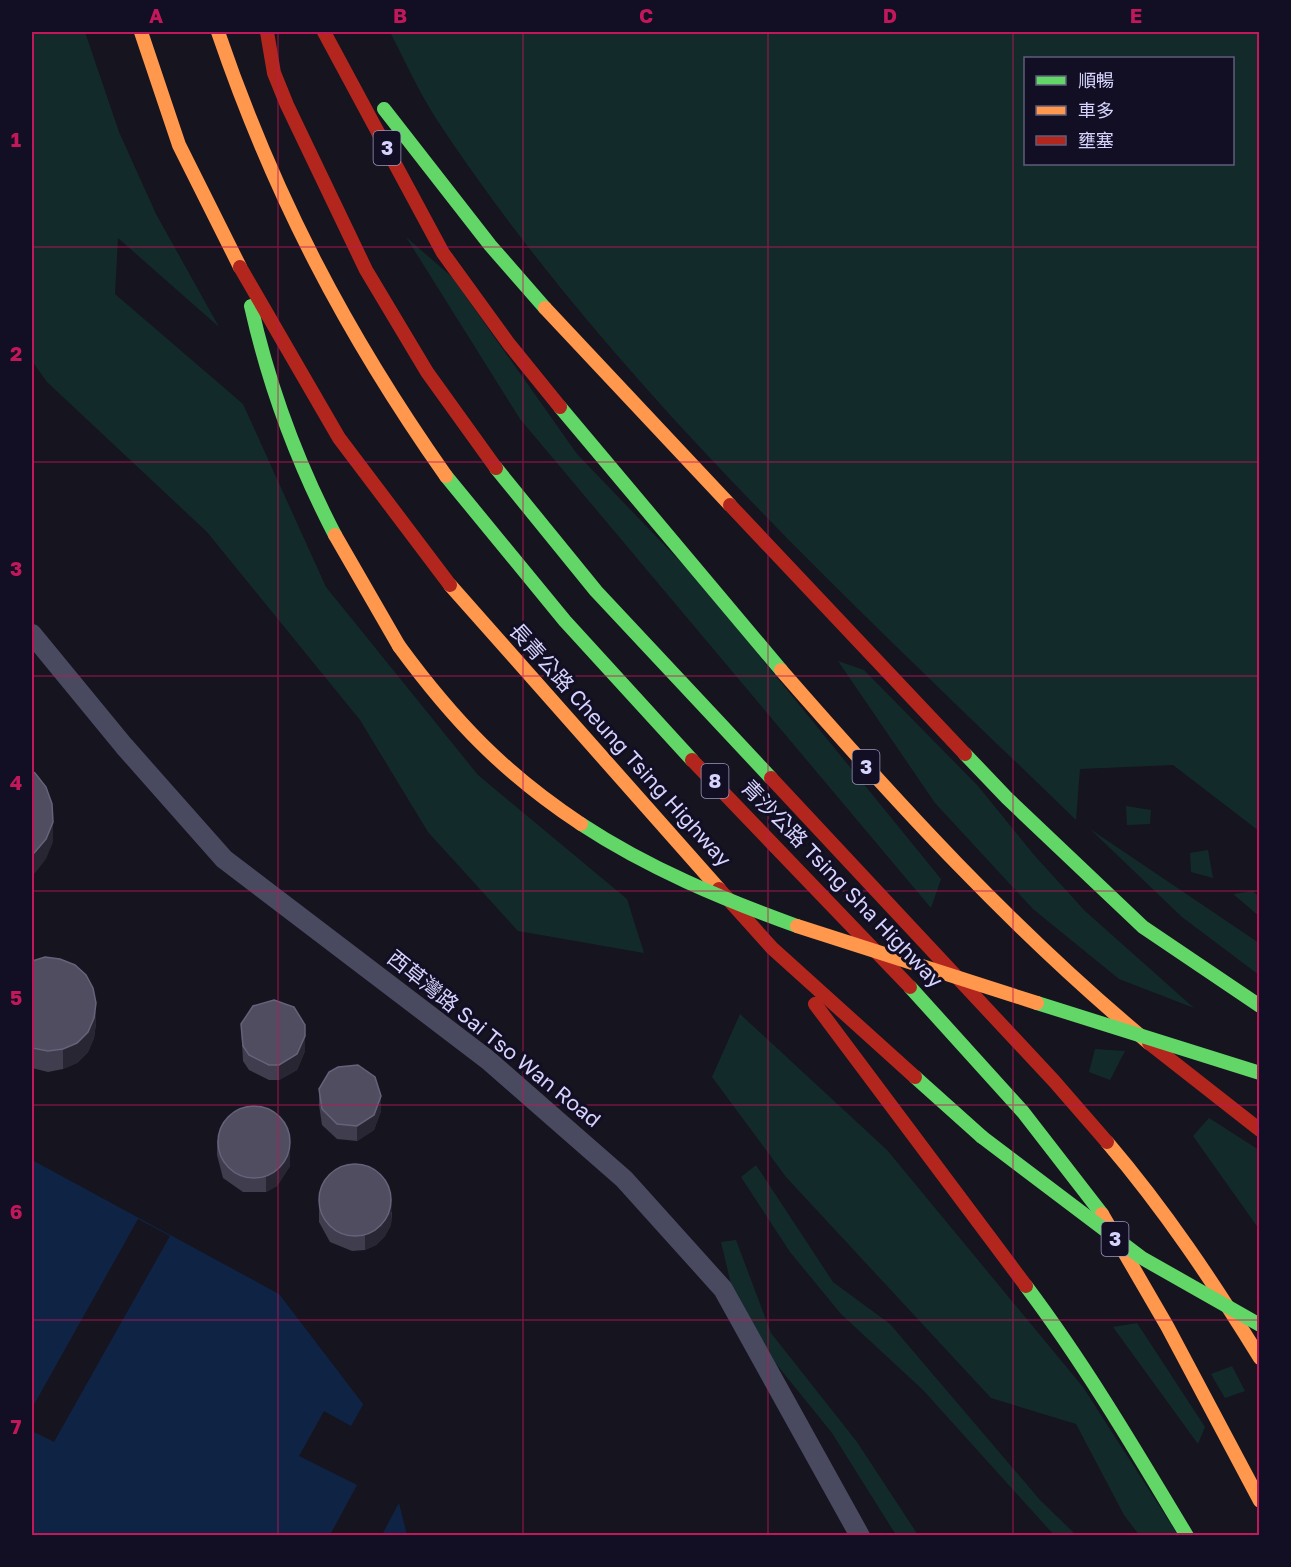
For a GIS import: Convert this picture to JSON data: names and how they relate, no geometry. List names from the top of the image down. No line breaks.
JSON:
{"streets":{"highway":["3","長青公路 Cheung Tsing Highway","8","青沙公路 Tsing Sha Highway"],"street":["西草灣路 Sai Tso Wan Road"]},"legend":["順暢","車多","壅塞"],"grid":{"columns":["A","B","C","D","E"],"rows":["1","2","3","4","5","6","7"]}}
